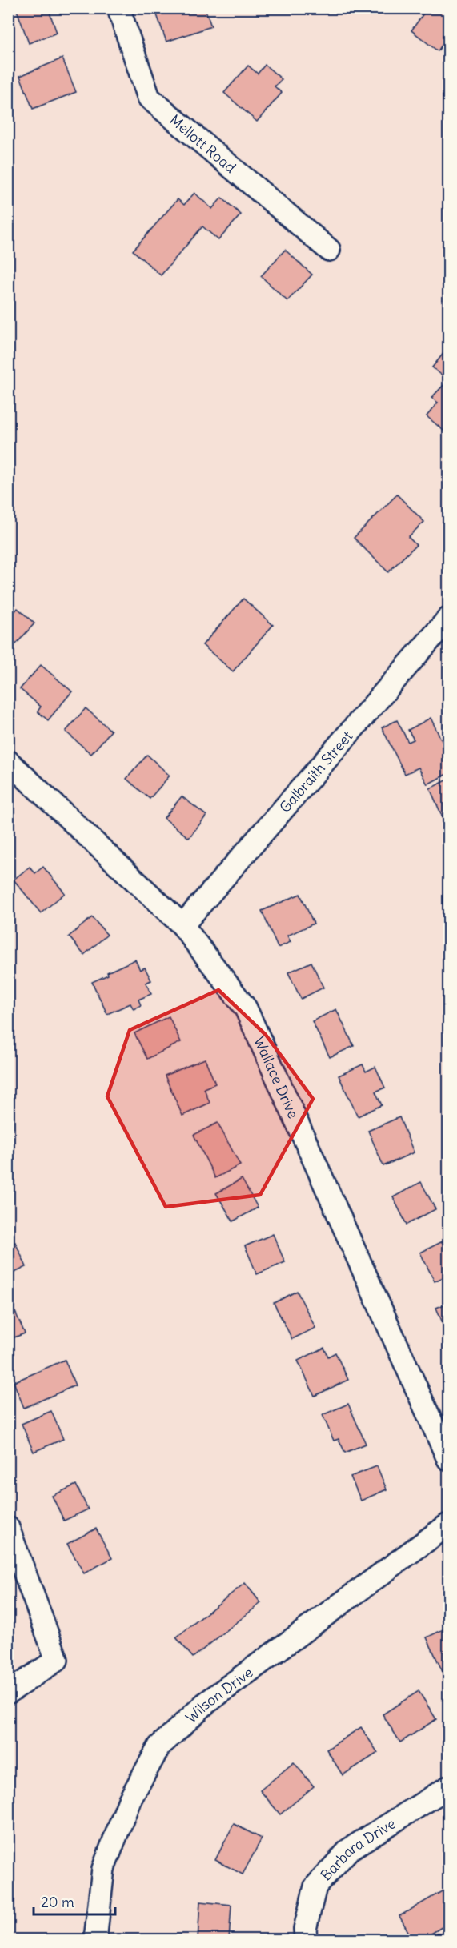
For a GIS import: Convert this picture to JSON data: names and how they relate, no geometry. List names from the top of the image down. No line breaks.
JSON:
{"streets":{"street":["Mellott Road","Galbraith Street","Wallace Drive","Wilson Drive","Barbara Drive"]},"crossings":[["Galbraith Street","Wallace Drive"]],"scale_bar":"20 m"}
